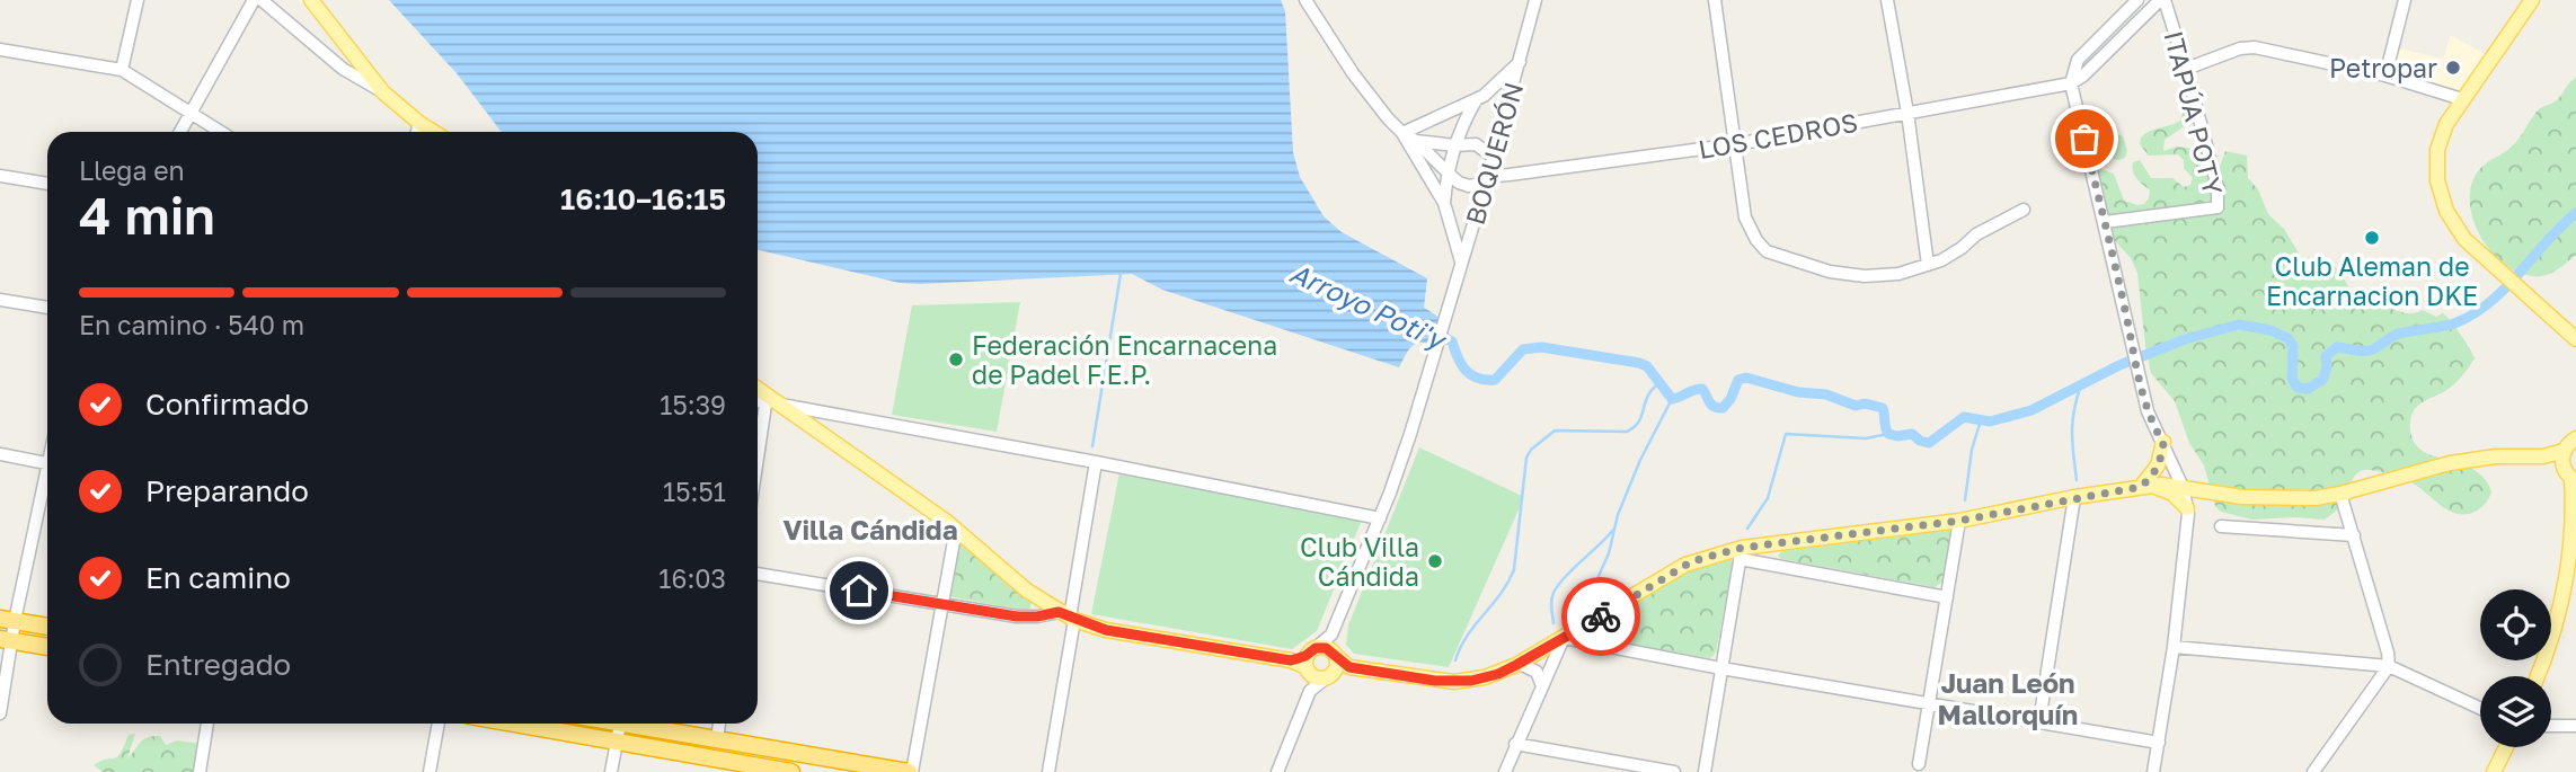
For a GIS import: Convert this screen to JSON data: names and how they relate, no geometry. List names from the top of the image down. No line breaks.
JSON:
{"streets":{"street":["ITAPÚA POTY","LOS CEDROS","BOQUERÓN"]},"crossings":[["LOS CEDROS","BOQUERÓN"]],"districts":["Villa Cándida","Juan León Mallorquín"],"water":["Arroyo Poti'y"],"places":["Petropar","Club Aleman de Encarnacion DKE","Federación Encarnacena de Padel F.E.P.","Club Villa Cándida"],"page":{"heading":["4 min","Llega en","16:10–16:15"],"bar":"En camino · 540 m","list":[["Confirmado","15:39"],["Preparando","15:51"],["En camino","16:03"],"Entregado"]}}
